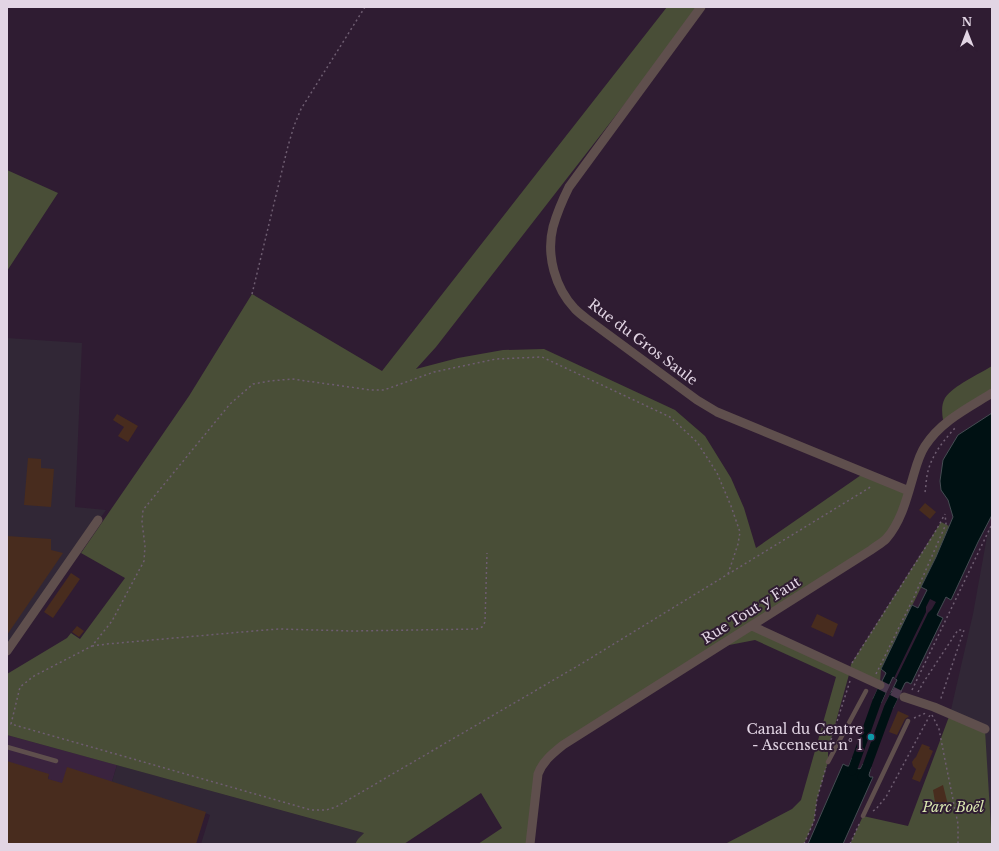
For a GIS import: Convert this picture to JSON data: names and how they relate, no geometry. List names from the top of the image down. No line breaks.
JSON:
{"streets":{"street":["Rue du Gros Saule","Rue Tout y Faut"]},"crossings":[["Rue du Gros Saule","Rue Tout y Faut"]],"parks":["Parc Boël"],"places":["Canal du Centre - Ascenseur n° 1"],"north":"top"}
